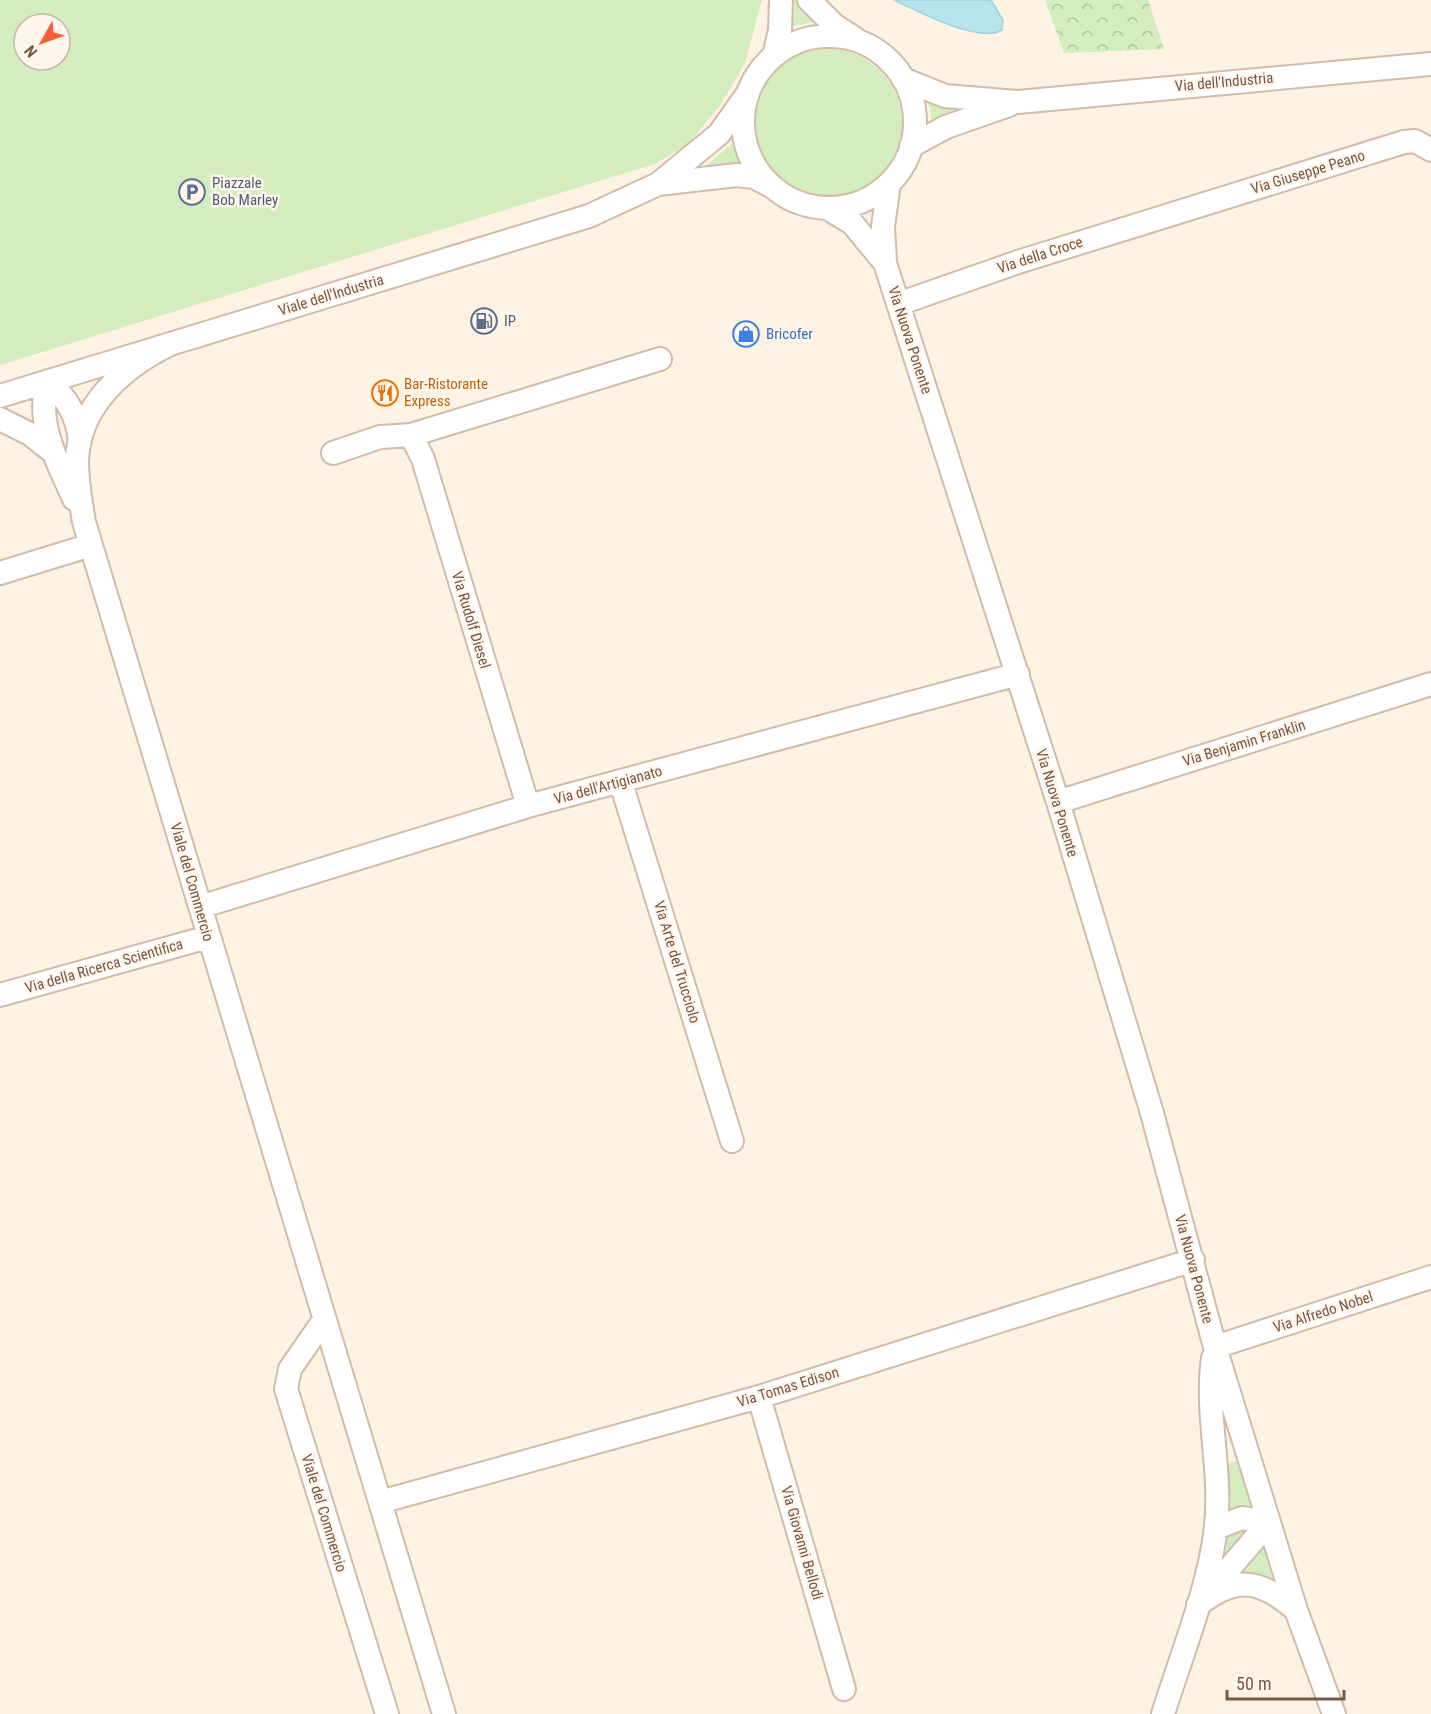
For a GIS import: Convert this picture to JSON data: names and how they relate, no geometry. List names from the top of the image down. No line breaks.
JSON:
{"streets":{"street":["Via dell'Industria","Via Giuseppe Peano","Via della Croce","Viale dell'Industria","Via Nuova Ponente","Via Rudolf Diesel","Via Benjamin Franklin","Via dell'Artigianato","Viale del Commercio","Via Arte del Trucciolo","Via della Ricerca Scientifica","Via Alfredo Nobel","Via Tomas Edison","Via Giovanni Bellodi"]},"crossings":[["Via dell'Industria","Viale dell'Industria"],["Via dell'Industria","Via Nuova Ponente"],["Via Giuseppe Peano","Via della Croce"],["Via della Croce","Via Nuova Ponente"],["Viale dell'Industria","Via Nuova Ponente"],["Via Nuova Ponente","Via Benjamin Franklin"],["Via Nuova Ponente","Via dell'Artigianato"],["Via Nuova Ponente","Via Alfredo Nobel"],["Via Nuova Ponente","Via Tomas Edison"],["Via Rudolf Diesel","Via dell'Artigianato"],["Via dell'Artigianato","Viale del Commercio"],["Via dell'Artigianato","Via Arte del Trucciolo"],["Viale del Commercio","Via della Ricerca Scientifica"],["Viale del Commercio","Via Tomas Edison"],["Via Tomas Edison","Via Giovanni Bellodi"]],"places":{"parking":["Piazzale Bob Marley"],"fuel station":["IP"],"shop":["Bricofer"],"restaurant":["Bar-Ristorante Express"]},"scale_bar":"50 m","north":"bottom left"}
